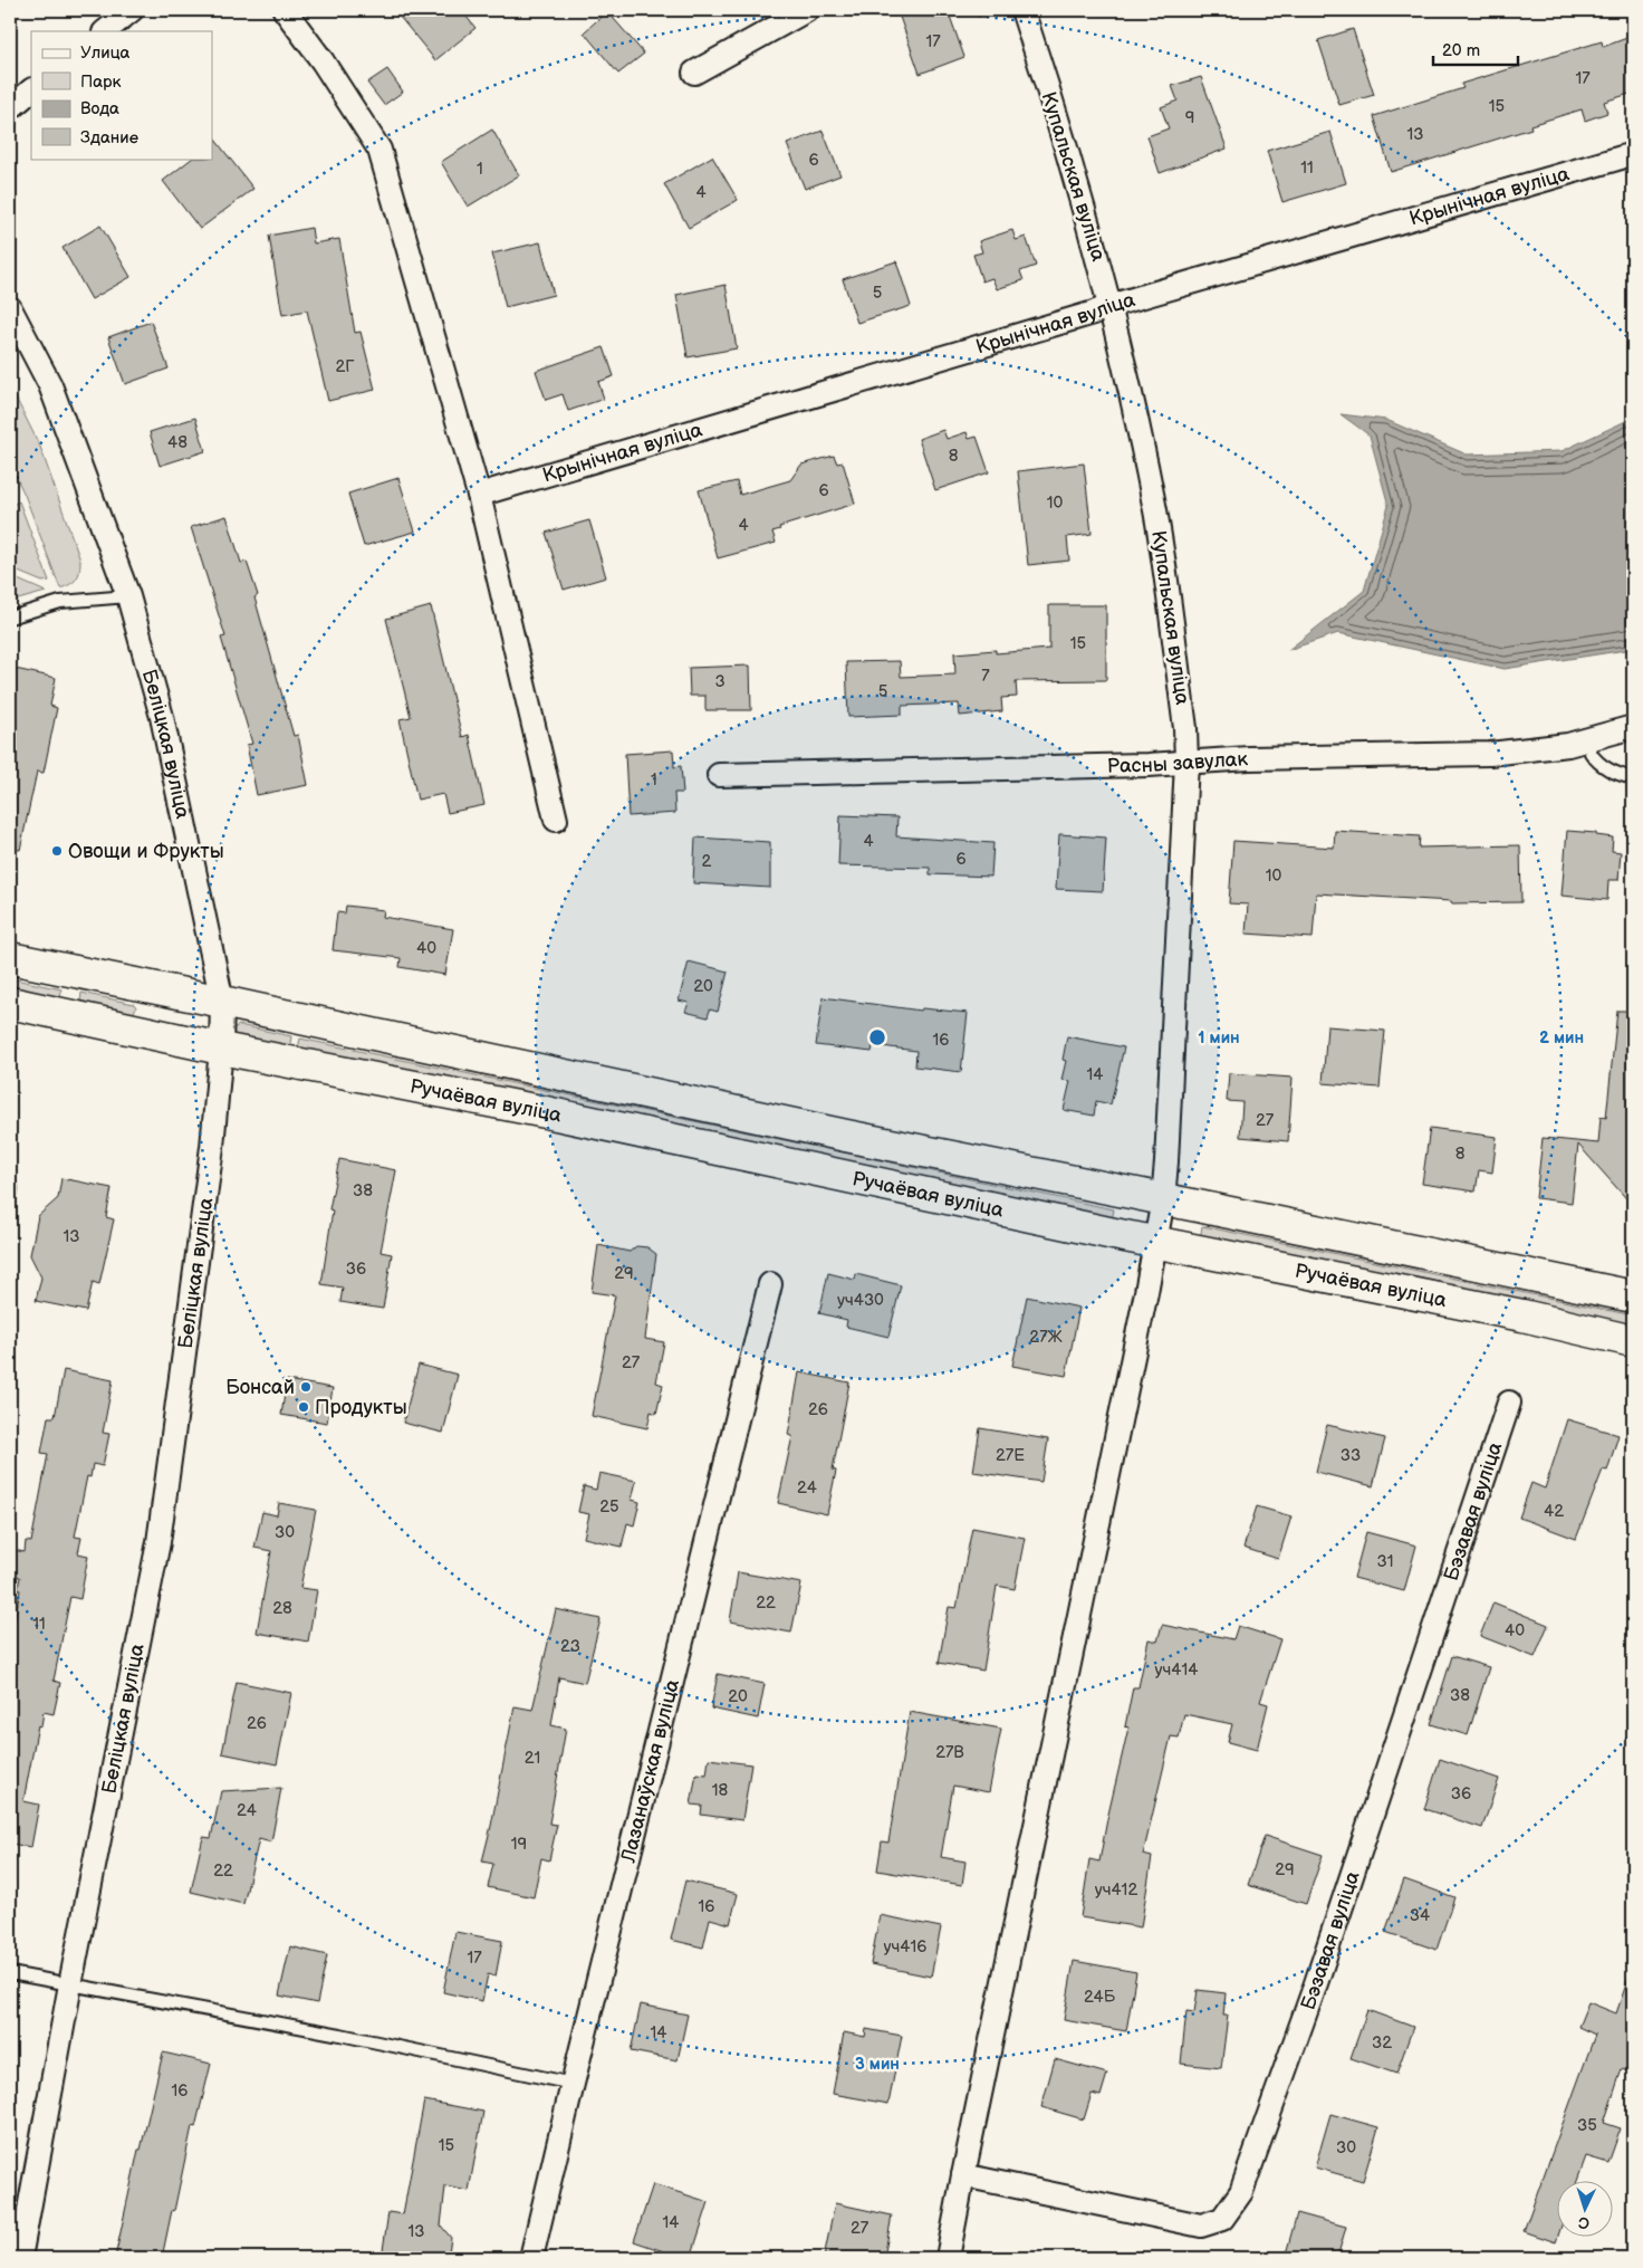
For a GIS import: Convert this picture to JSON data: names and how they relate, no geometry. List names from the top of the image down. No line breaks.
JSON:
{"streets":{"main road":["Ручаёвая вуліца"],"street":["Купальская вуліца","Крынічная вуліца","Беліцкая вуліца","Расны завулак","Бэзавая вуліца","Лазанаўская вуліца"]},"crossings":[["Купальская вуліца","Крынічная вуліца"],["Купальская вуліца","Расны завулак"],["Купальская вуліца","Ручаёвая вуліца"],["Беліцкая вуліца","Ручаёвая вуліца"]],"places":["Овощи и Фрукты","Бонсай","Продукты"],"house_numbers":["17","17","15","9","13","6","11","1","4","5","2Г","48","8","6","10","4","15","7","3","5","1","4","6","2","10","40","20","16","14","27","8","38","13","36","29","уч430","27Ж","27","26","27Е","33","24","25","42","30","31","22","28","11","40","23","уч414","38","20","26","27В","21","18","36","24","19","29","22","уч412","16","34","уч416","17","24Б","14","32","16","35","15","30","14","27","13"],"legend":["Улица","Парк","Вода","Здание"],"scale_bar":"20 m","north":"bottom","rings":["1 мин","2 мин","3 мин"]}
